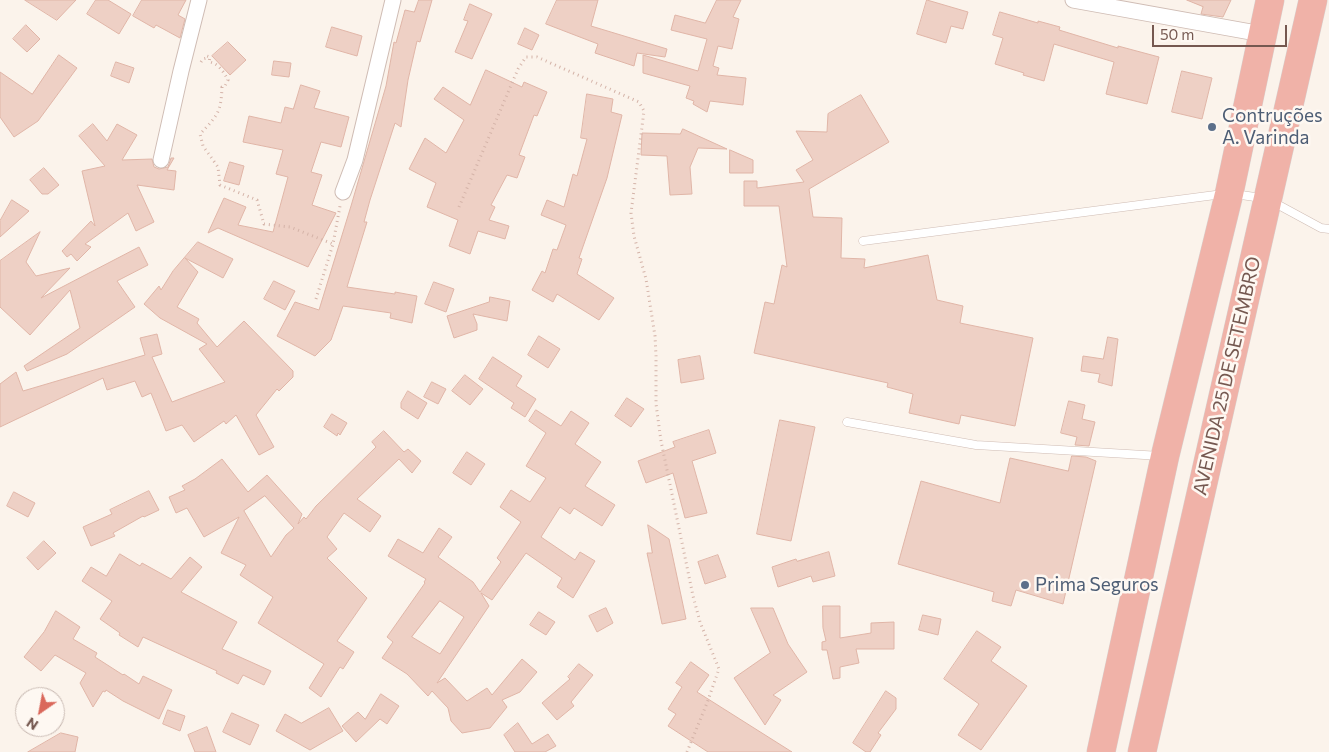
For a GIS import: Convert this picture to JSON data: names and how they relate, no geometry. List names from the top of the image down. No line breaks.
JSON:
{"streets":{"highway":["AVENIDA 25 DE SETEMBRO"]},"places":["Contruções A. Varinda","Prima Seguros"],"scale_bar":"50 m","north":"bottom left"}
